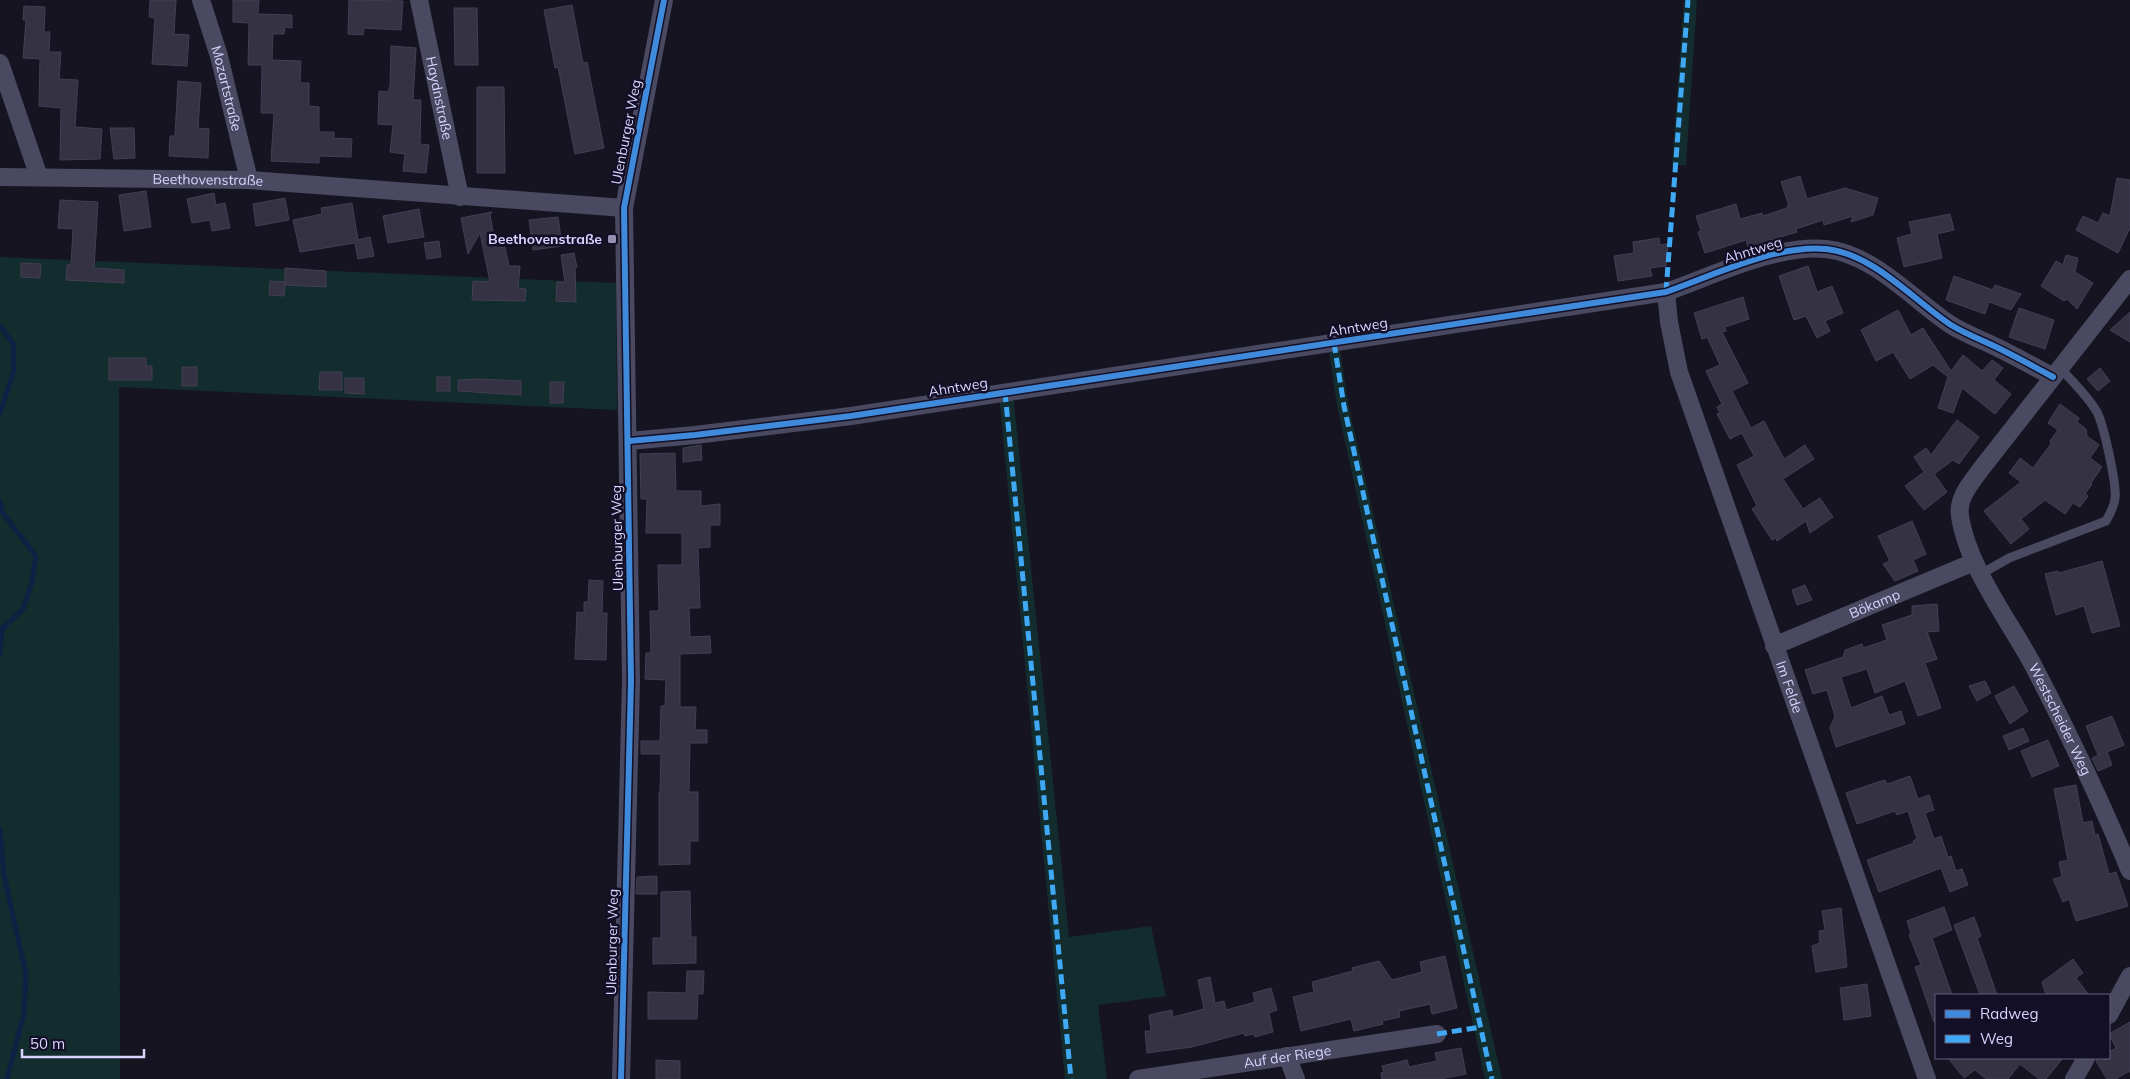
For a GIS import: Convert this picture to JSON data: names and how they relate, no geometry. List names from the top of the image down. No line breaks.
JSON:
{"streets":{"street":["Mozartstraße","Haydnstraße","Ulenburger Weg","Beethovenstraße","Ahntweg","Bökamp","Im Felde","Westscheider Weg","Auf der Riege"]},"crossings":[["Mozartstraße","Beethovenstraße"],["Haydnstraße","Beethovenstraße"],["Ulenburger Weg","Beethovenstraße"],["Ulenburger Weg","Ahntweg"],["Ahntweg","Im Felde"],["Ahntweg","Westscheider Weg"],["Bökamp","Im Felde"],["Bökamp","Westscheider Weg"]],"places":{"transit":["Beethovenstraße"]},"legend":["Radweg","Weg"],"scale_bar":"50 m"}
